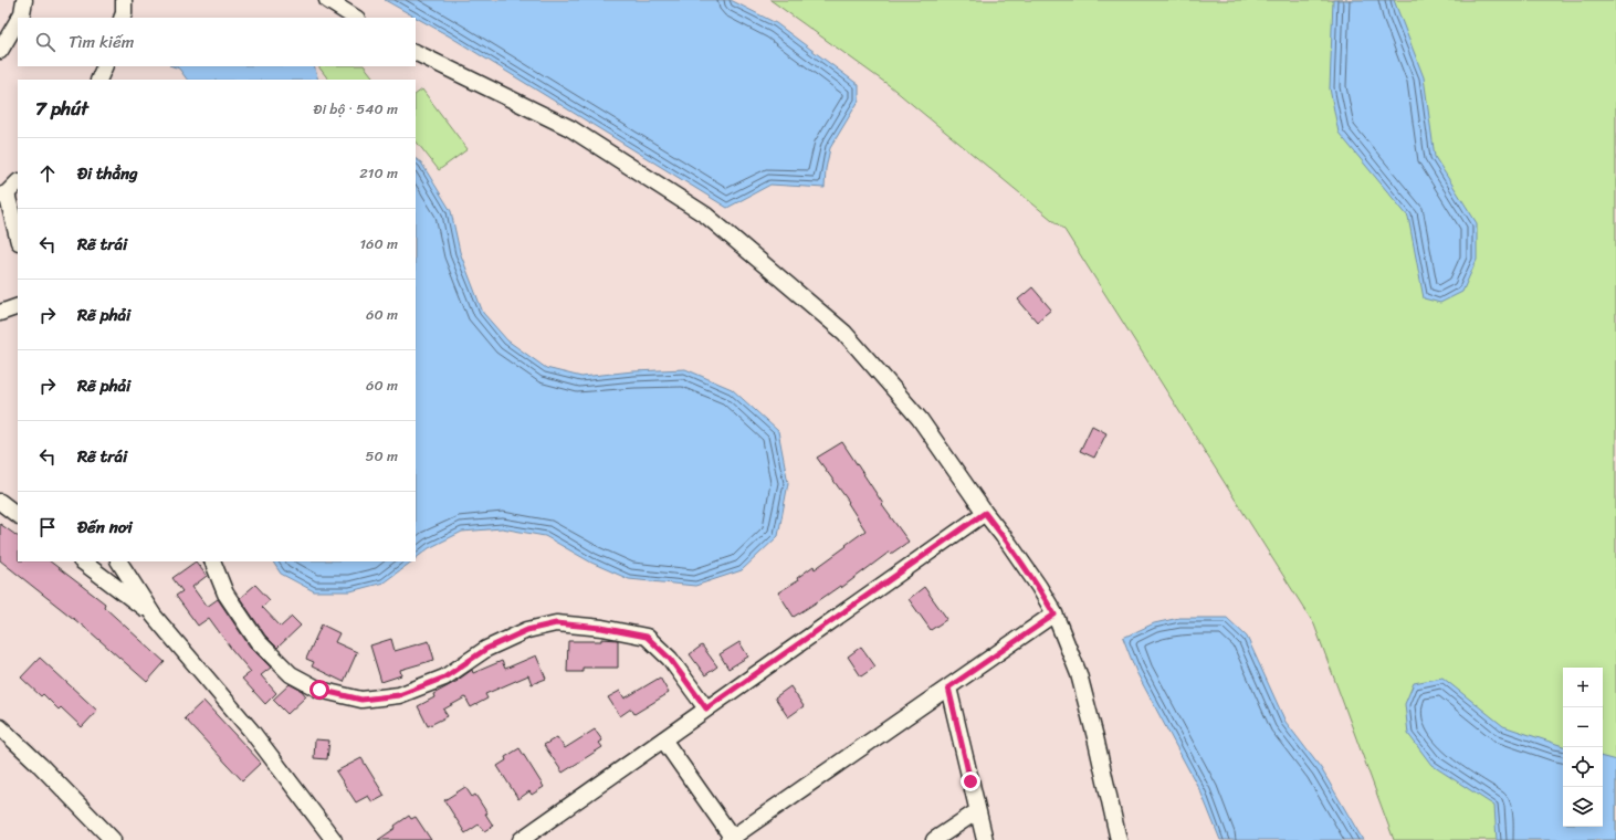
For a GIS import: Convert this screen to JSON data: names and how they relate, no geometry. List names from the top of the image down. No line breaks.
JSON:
{"page":{"search":"Tìm kiếm","heading":["7 phút","Đi bộ · 540 m"],"list":[["Đi thẳng","210 m"],["Rẽ trái","160 m"],["Rẽ phải","60 m"],["Rẽ phải","60 m"],["Rẽ trái","50 m"],"Đến nơi"],"map_buttons":["+","−"]}}
